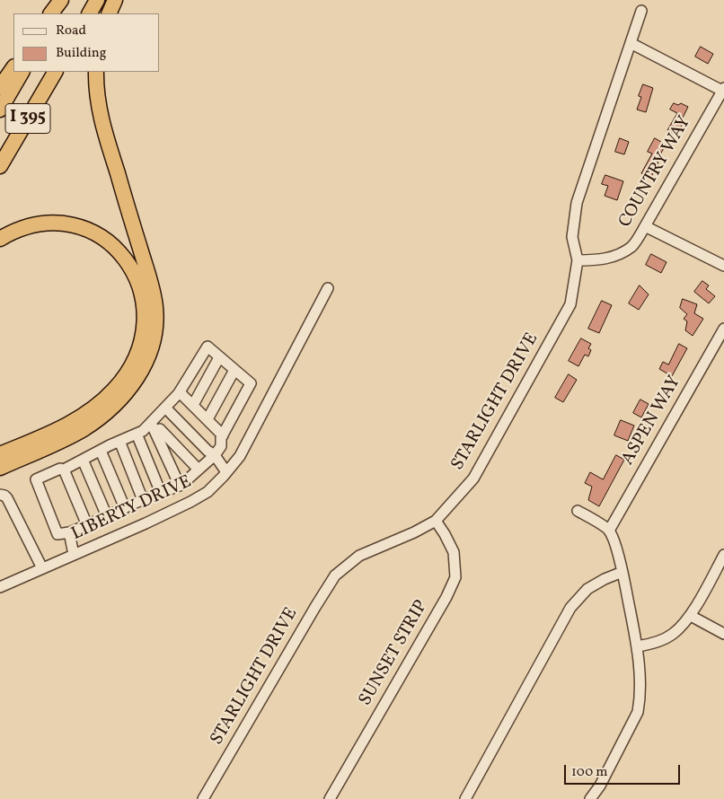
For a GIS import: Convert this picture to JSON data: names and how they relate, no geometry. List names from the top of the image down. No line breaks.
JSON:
{"streets":{"highway":["I 395"],"street":["COUNTRY WAY","STARLIGHT DRIVE","ASPEN WAY","LIBERTY DRIVE","SUNSET STRIP"]},"crossings":[["COUNTRY WAY","STARLIGHT DRIVE"],["STARLIGHT DRIVE","SUNSET STRIP"]],"legend":["Road","Building"],"scale_bar":"100 m"}
